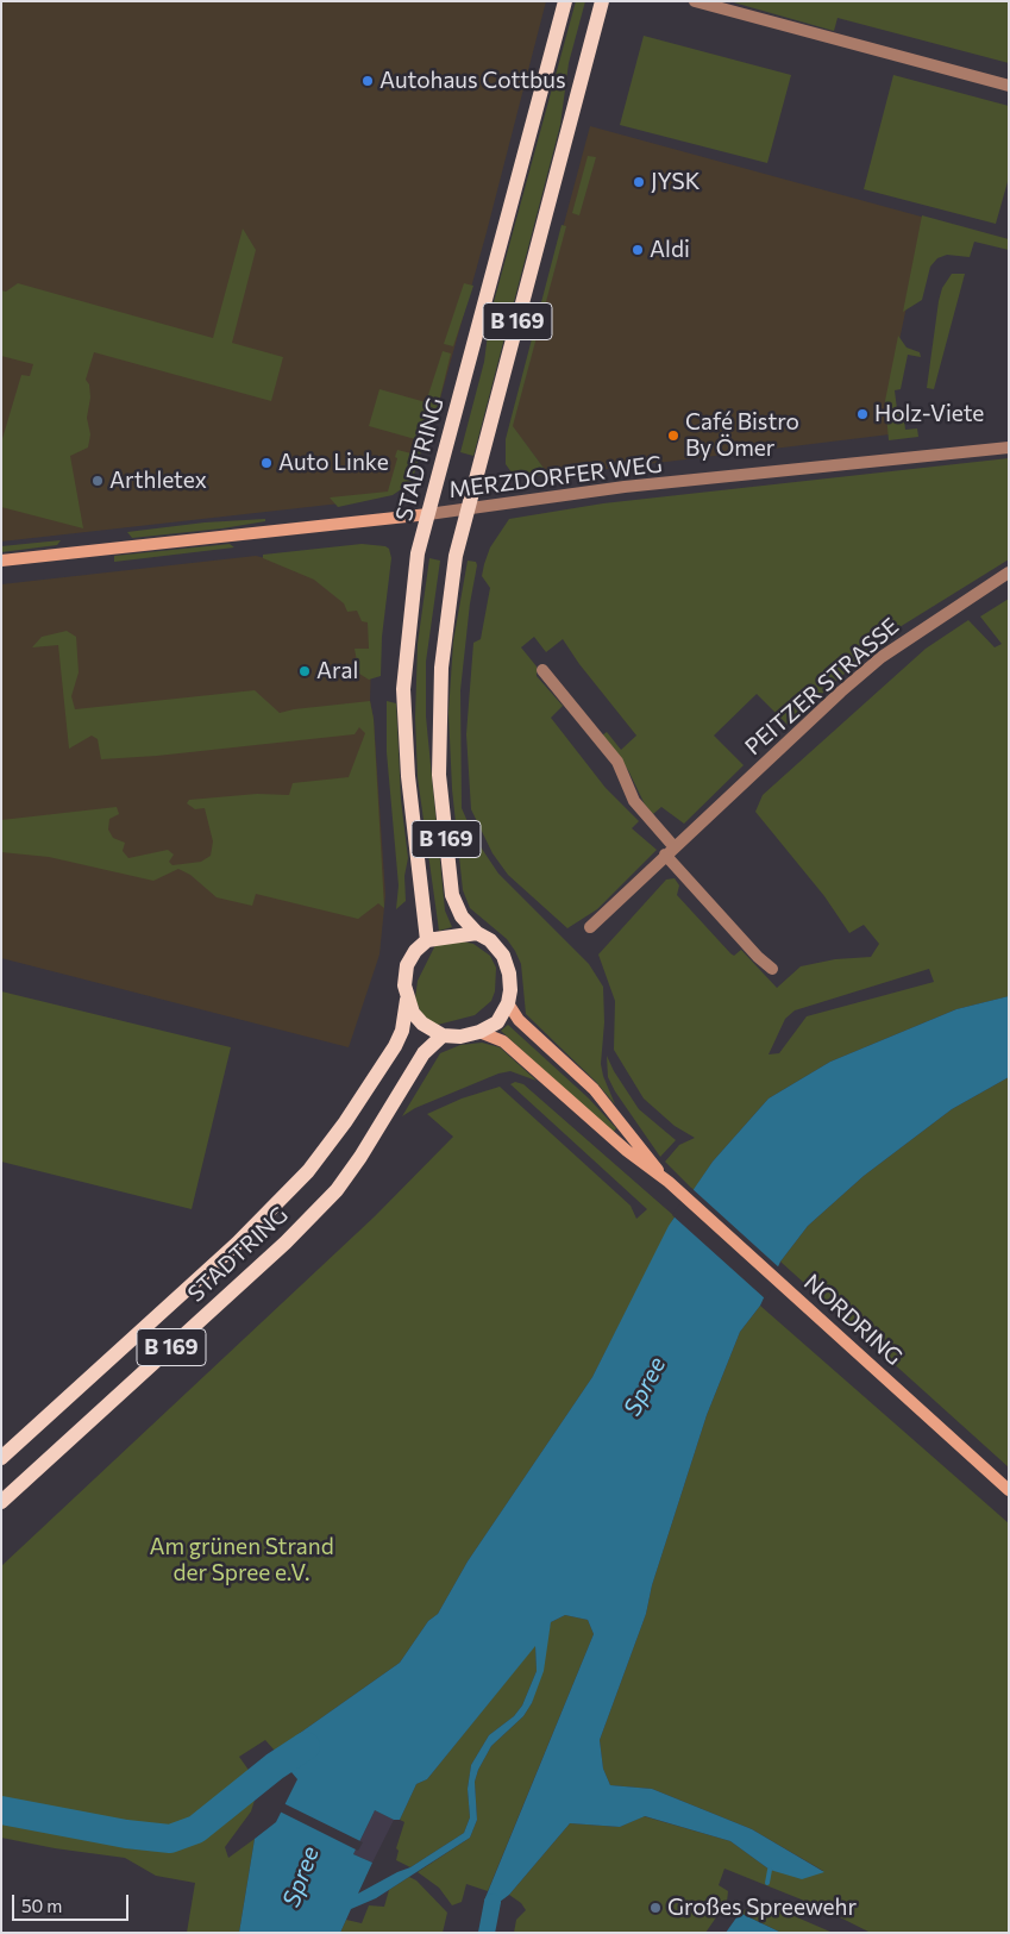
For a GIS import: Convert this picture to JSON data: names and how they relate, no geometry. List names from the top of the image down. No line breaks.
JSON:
{"streets":{"main road":["B 169","STADTRING","MERZDORFER WEG","NORDRING"],"street":["PEITZER STRASSE"]},"crossings":[["B 169","STADTRING"],["B 169","MERZDORFER WEG"],["B 169","NORDRING"],["STADTRING","MERZDORFER WEG"],["STADTRING","NORDRING"]],"water":["Spree"],"parks":["Am grünen Strand der Spree e.V."],"places":["Autohaus Cottbus","JYSK","Aldi","Holz-Viete","Café Bistro By Ömer","Auto Linke","Arthletex","Aral","Großes Spreewehr"],"scale_bar":"50 m"}
